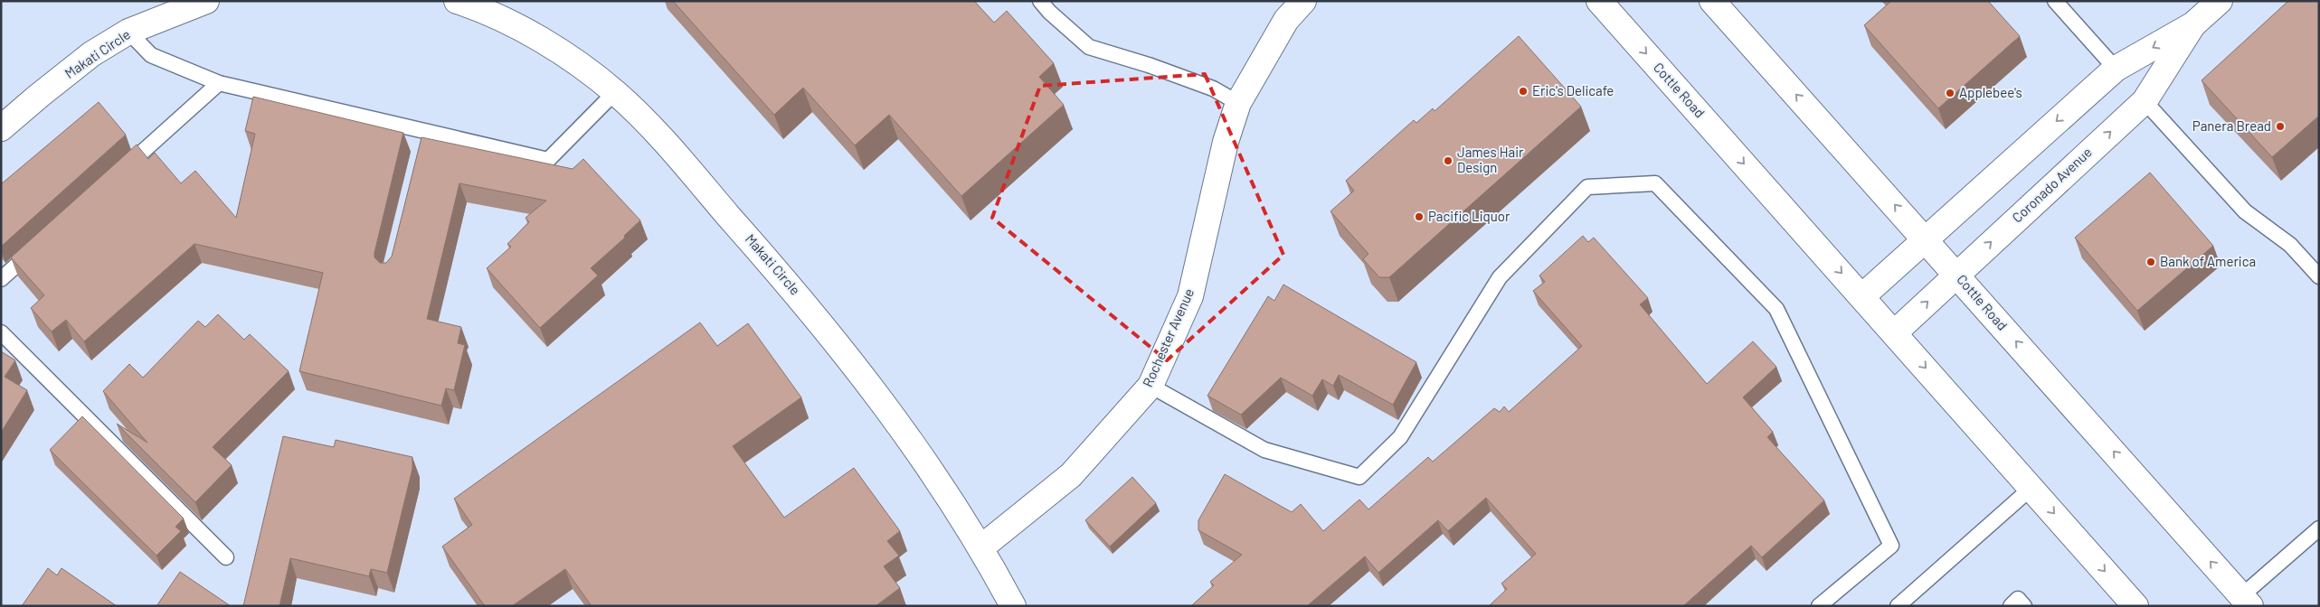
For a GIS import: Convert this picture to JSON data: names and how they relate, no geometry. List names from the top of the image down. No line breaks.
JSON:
{"streets":{"street":["Makati Circle","Cottle Road","Coronado Avenue","Rochester Avenue"]},"crossings":[["Makati Circle","Rochester Avenue"],["Cottle Road","Coronado Avenue"]],"places":["Eric's Delicafe","Applebee's","Panera Bread","James Hair Design","Pacific Liquor","Bank of America"]}
